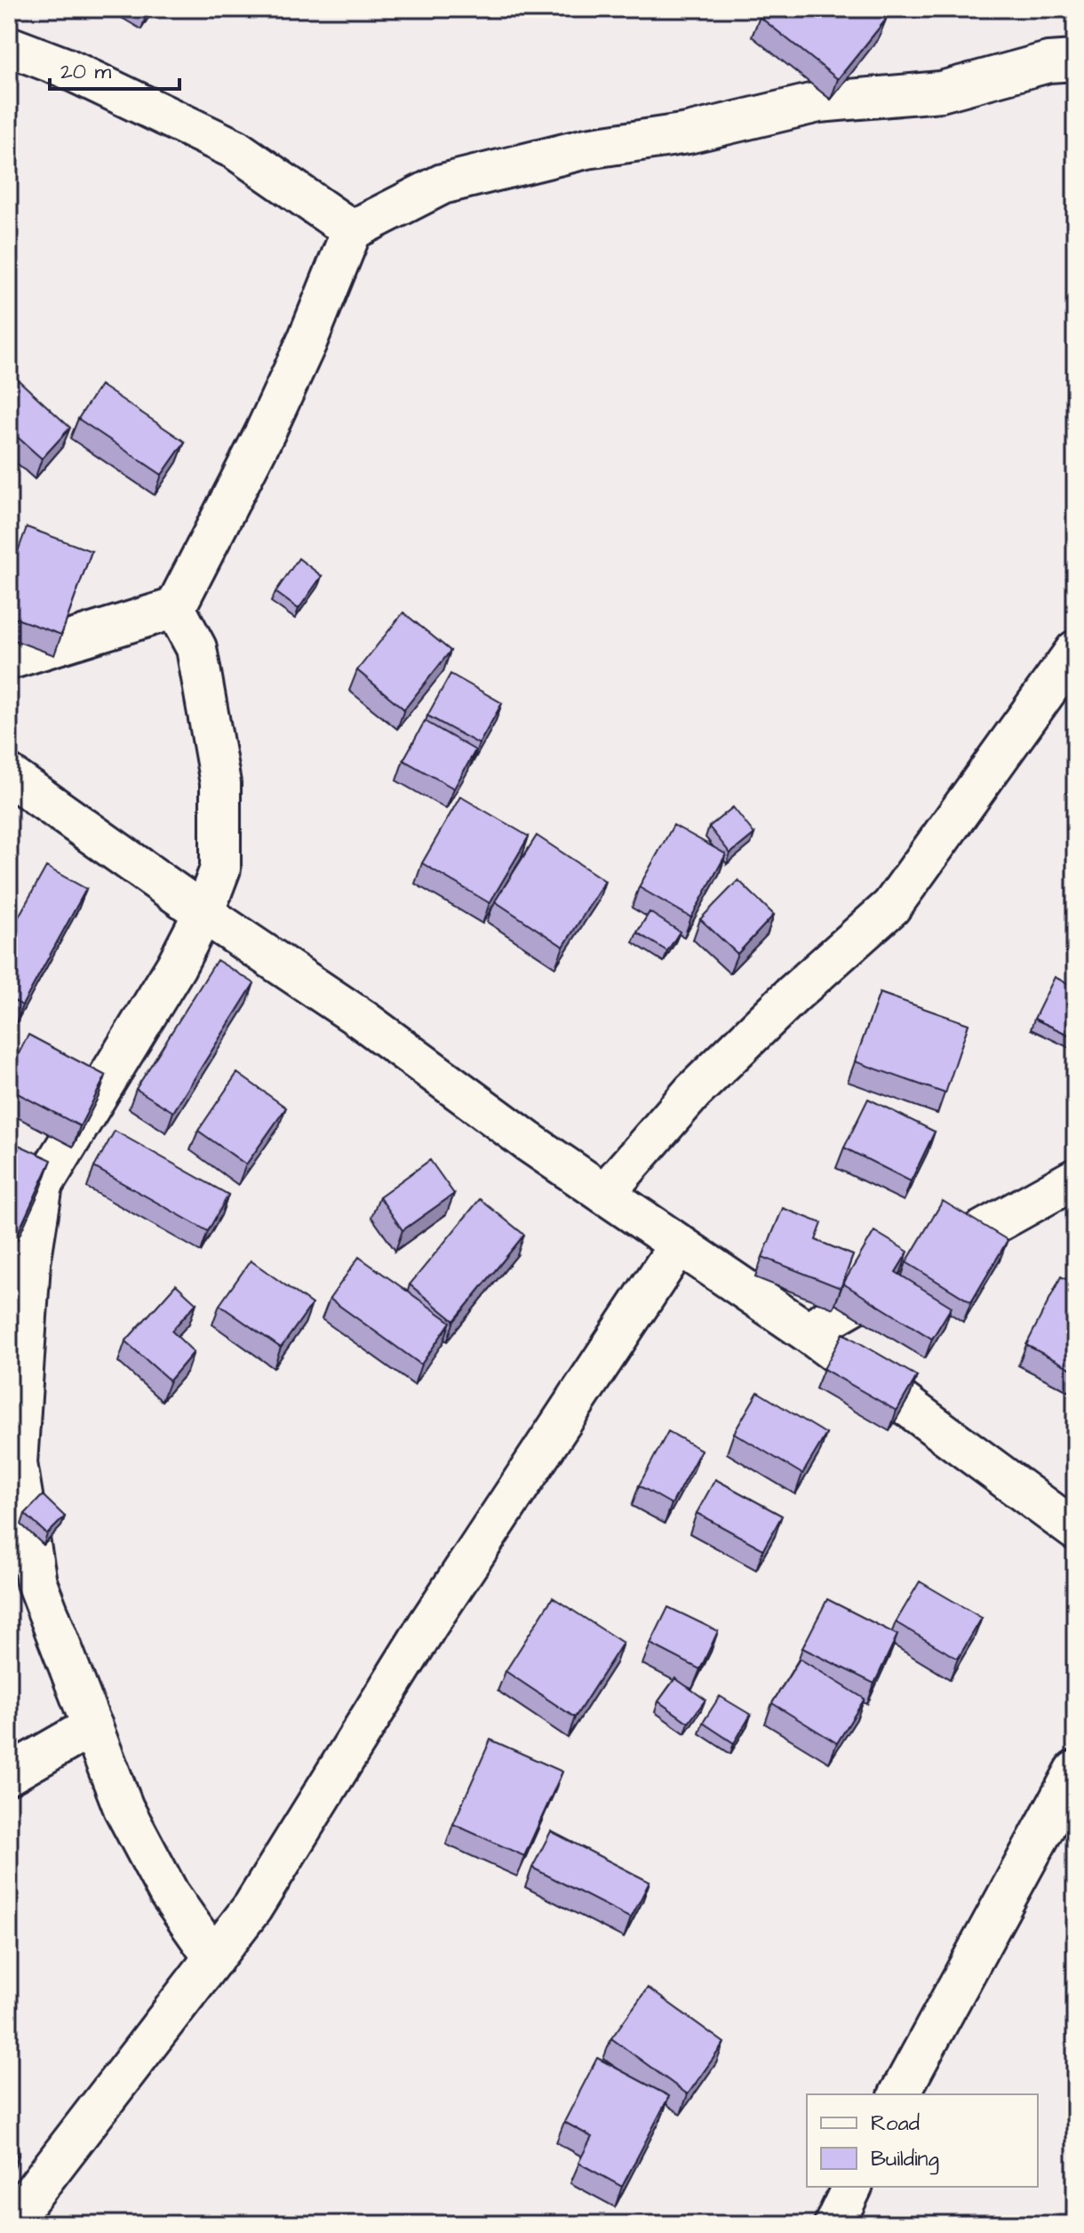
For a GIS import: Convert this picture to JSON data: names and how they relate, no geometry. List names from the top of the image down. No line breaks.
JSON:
{"legend":["Road","Building"],"scale_bar":"20 m"}
